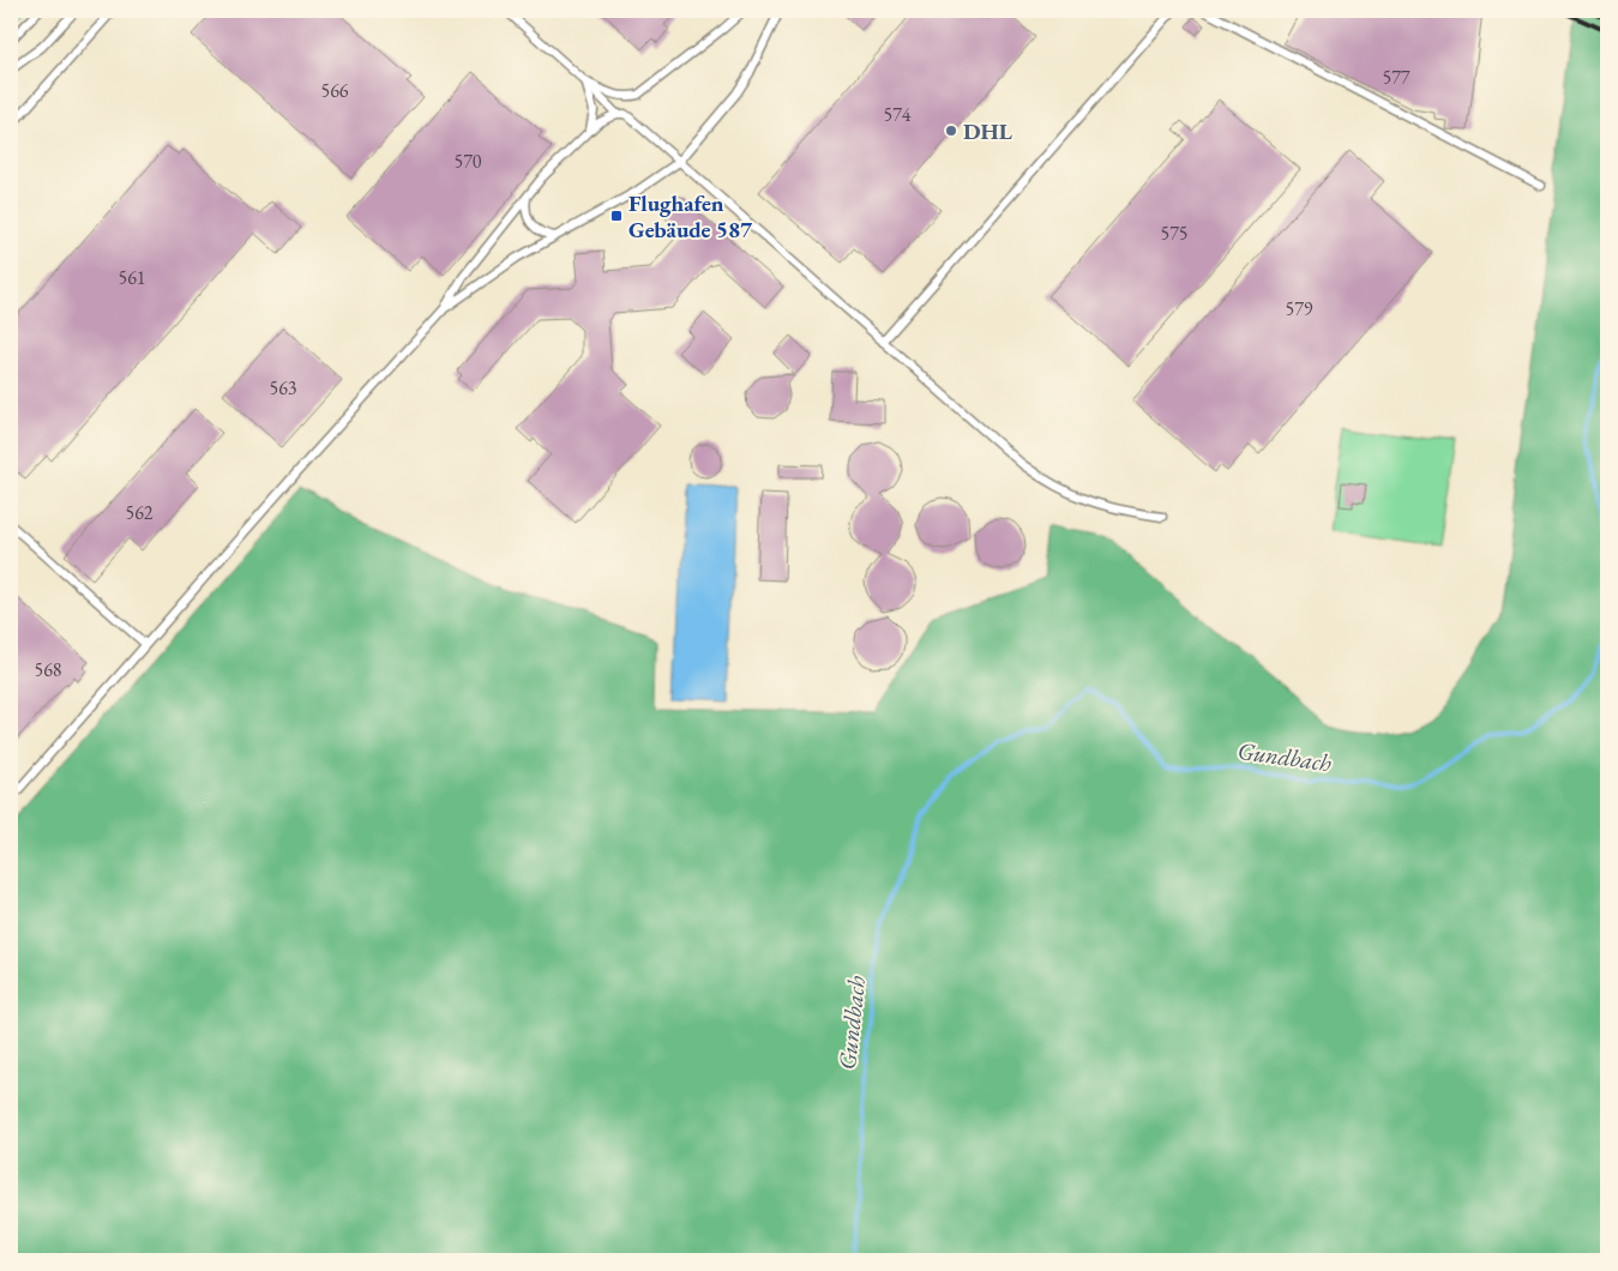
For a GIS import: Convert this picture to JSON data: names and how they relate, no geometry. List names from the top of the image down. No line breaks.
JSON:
{"water":["Gundbach"],"places":{"other":["DHL"],"transit":["Flughafen Gebäude 587"]},"house_numbers":["577","566","574","570","575","561","579","563","562","568"]}
